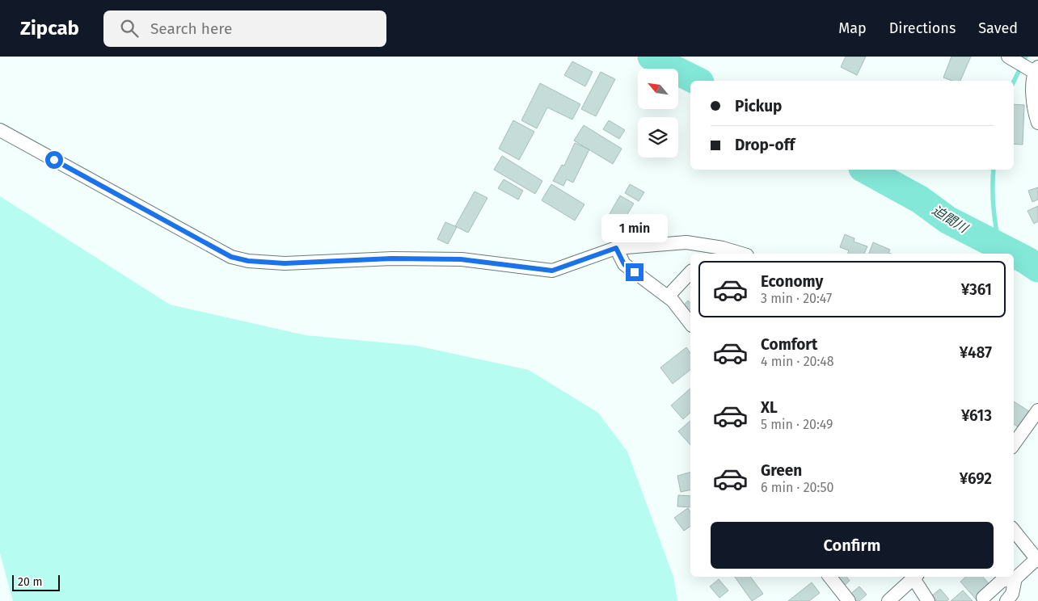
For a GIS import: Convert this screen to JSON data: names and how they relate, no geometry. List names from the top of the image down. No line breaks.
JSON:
{"water":["迫間川"],"scale_bar":"20 m","north":"top left","page":{"header":"Zipcab","search":"Search here","nav":["Map","Directions","Saved"],"banner":["Pickup","Drop-off"],"bubble":"1 min","list":[{"name":"Economy","note":"3 min · 20:47","value":"¥361"},{"name":"Comfort","note":"4 min · 20:48","value":"¥487"},{"name":"XL","note":"5 min · 20:49","value":"¥613"},{"name":"Green","note":"6 min · 20:50","value":"¥692"}],"buttons":"Confirm","scale":"20 m"}}
